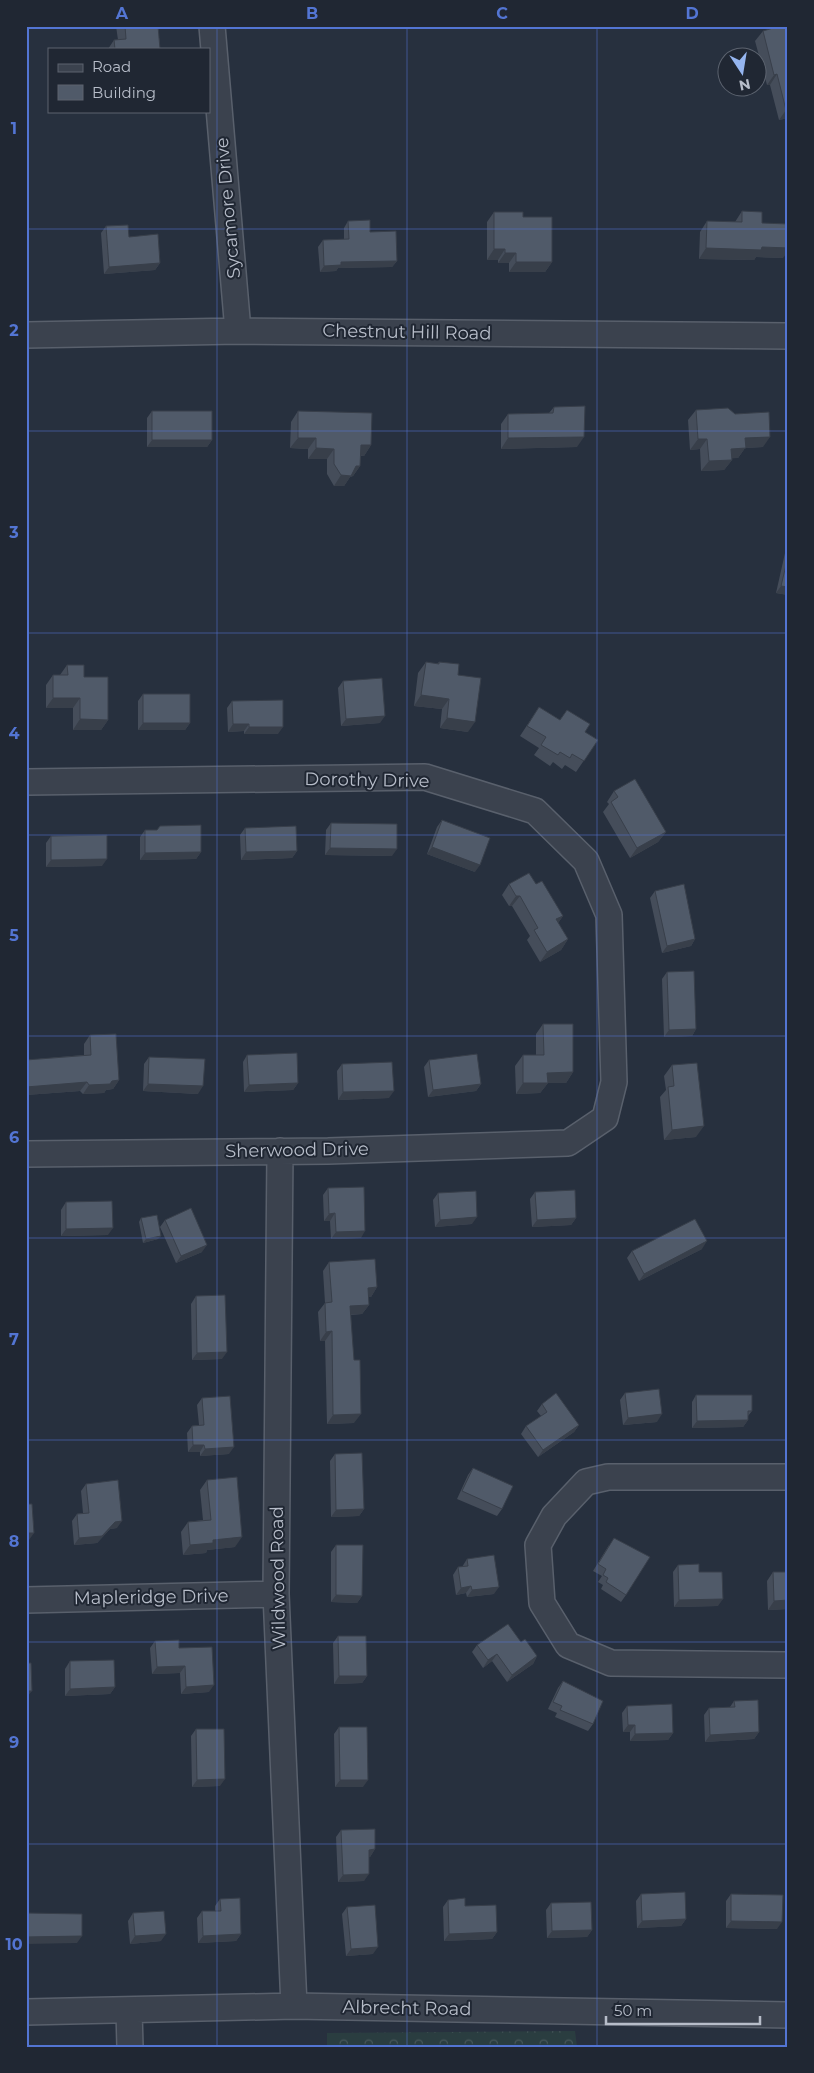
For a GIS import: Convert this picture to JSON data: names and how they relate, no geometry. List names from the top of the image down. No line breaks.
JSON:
{"streets":{"street":["Sycamore Drive","Chestnut Hill Road","Dorothy Drive","Sherwood Drive","Wildwood Road","Mapleridge Drive","Albrecht Road"]},"crossings":[["Sycamore Drive","Chestnut Hill Road"],["Dorothy Drive","Sherwood Drive"],["Sherwood Drive","Wildwood Road"],["Wildwood Road","Mapleridge Drive"],["Wildwood Road","Albrecht Road"]],"legend":["Road","Building"],"scale_bar":"50 m","north":"bottom","grid":{"columns":["A","B","C","D"],"rows":["1","2","3","4","5","6","7","8","9","10"]}}
